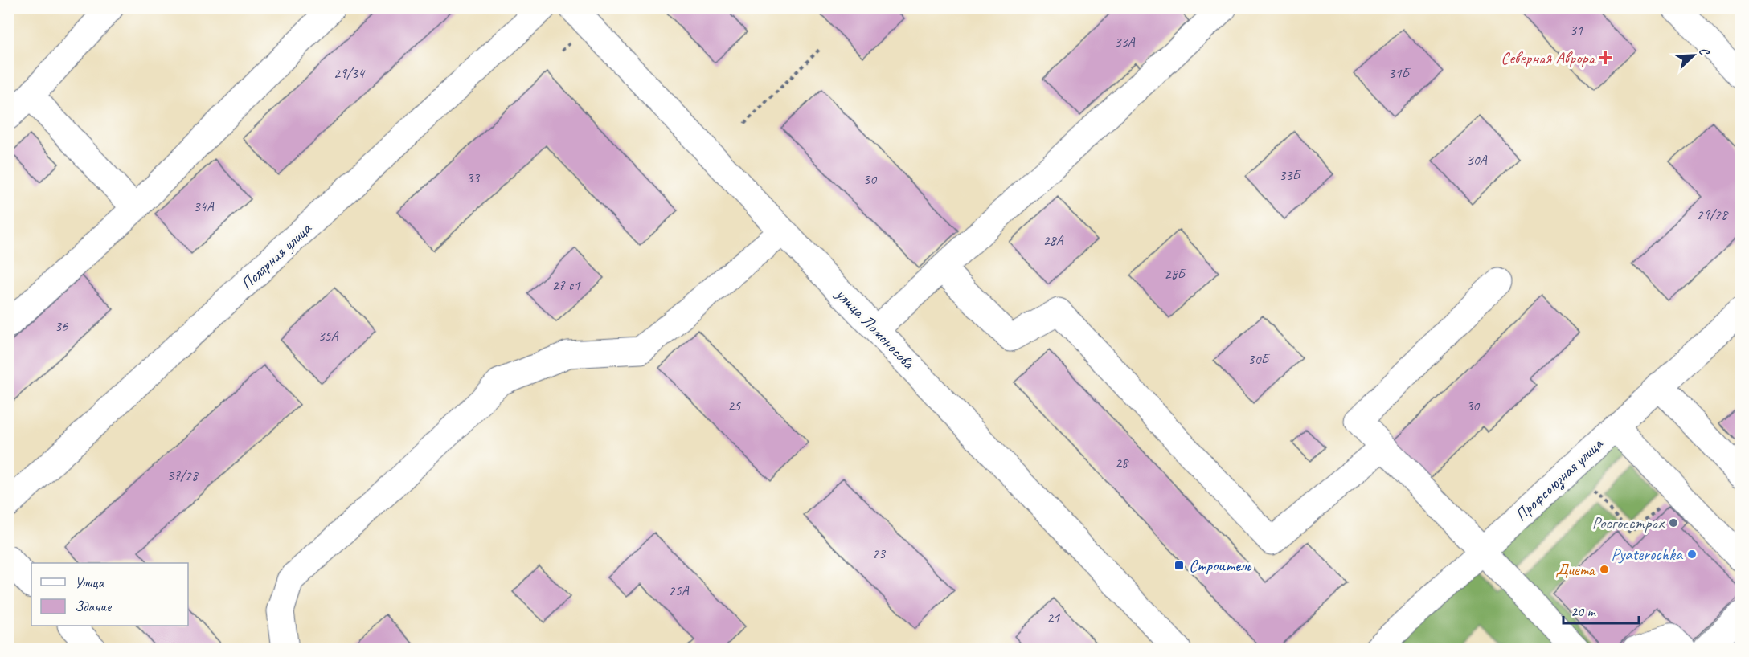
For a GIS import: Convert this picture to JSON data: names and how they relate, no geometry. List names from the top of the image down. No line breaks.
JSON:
{"streets":{"street":["Полярная улица","улица Ломоносова","Профсоюзная улица"]},"places":{"health":["Северная Аврора"],"other":["Росгосстрах","Pyaterochka","Диета"],"transit":["Строитель"]},"house_numbers":["31","33А","29/34","31Б","30А","33Б","33","30","34А","29/28","28А","28Б","27 с1","36","35А","30Б","25","30","28","37/28","23","25А","21"],"legend":["Улица","Здание"],"scale_bar":"20 m","north":"top right"}
